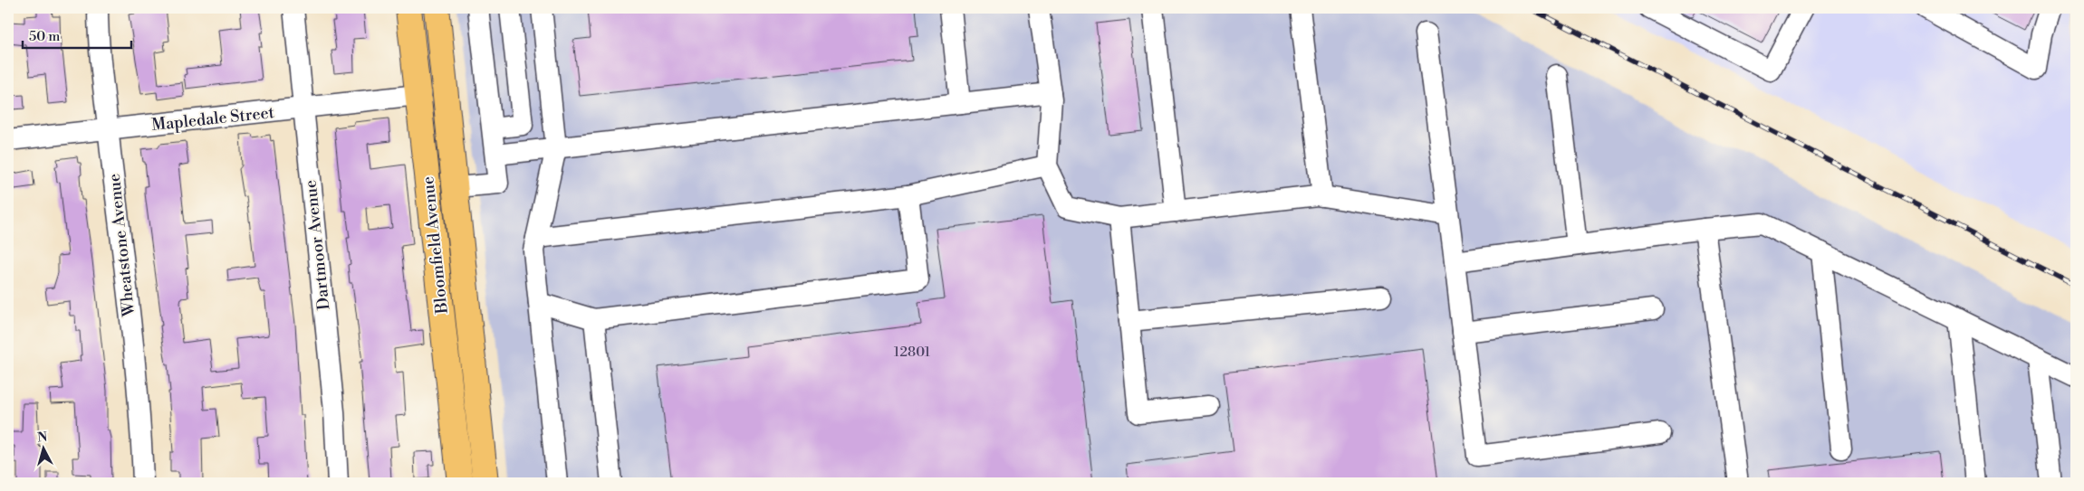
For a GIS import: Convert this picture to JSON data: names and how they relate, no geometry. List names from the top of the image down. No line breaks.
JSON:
{"streets":{"main road":["Bloomfield Avenue"],"street":["Mapledale Street","Wheatstone Avenue","Dartmoor Avenue"]},"crossings":[["Mapledale Street","Wheatstone Avenue"],["Mapledale Street","Dartmoor Avenue"],["Mapledale Street","Bloomfield Avenue"]],"house_numbers":["12801"],"scale_bar":"50 m","north":"top"}
